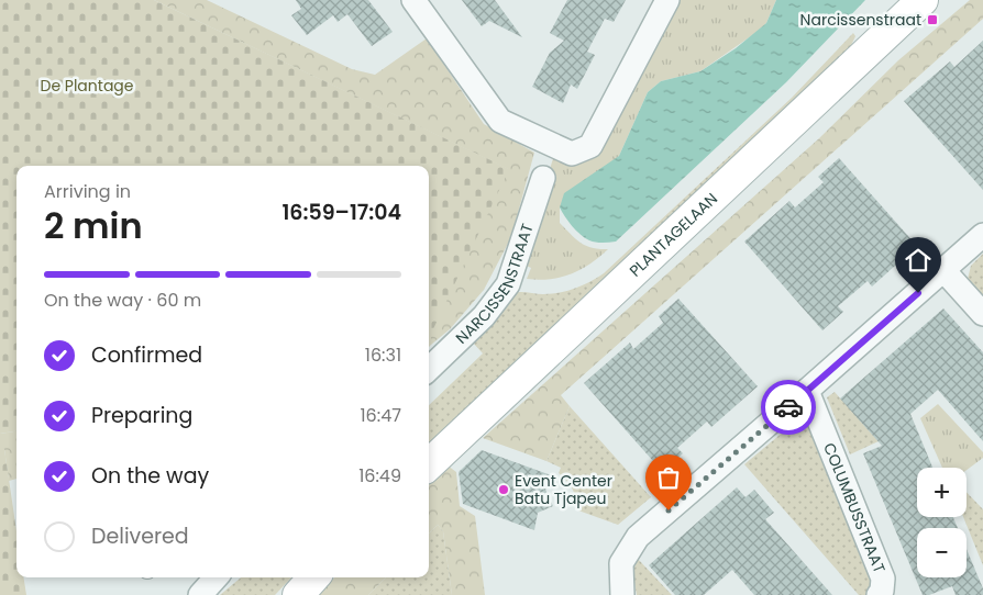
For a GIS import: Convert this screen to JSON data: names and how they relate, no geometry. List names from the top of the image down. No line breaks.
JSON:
{"streets":{"main road":["PLANTAGELAAN"],"street":["NARCISSENSTRAAT","COLUMBUSSTRAAT"]},"parks":["De Plantage"],"places":{"transit":["Narcissenstraat"],"other":["Event Center Batu Tjapeu"]},"page":{"heading":["2 min","Arriving in","16:59–17:04"],"bar":"On the way · 60 m","list":[["Confirmed","16:31"],["Preparing","16:47"],["On the way","16:49"],"Delivered"],"map_buttons":["+","−"]}}
